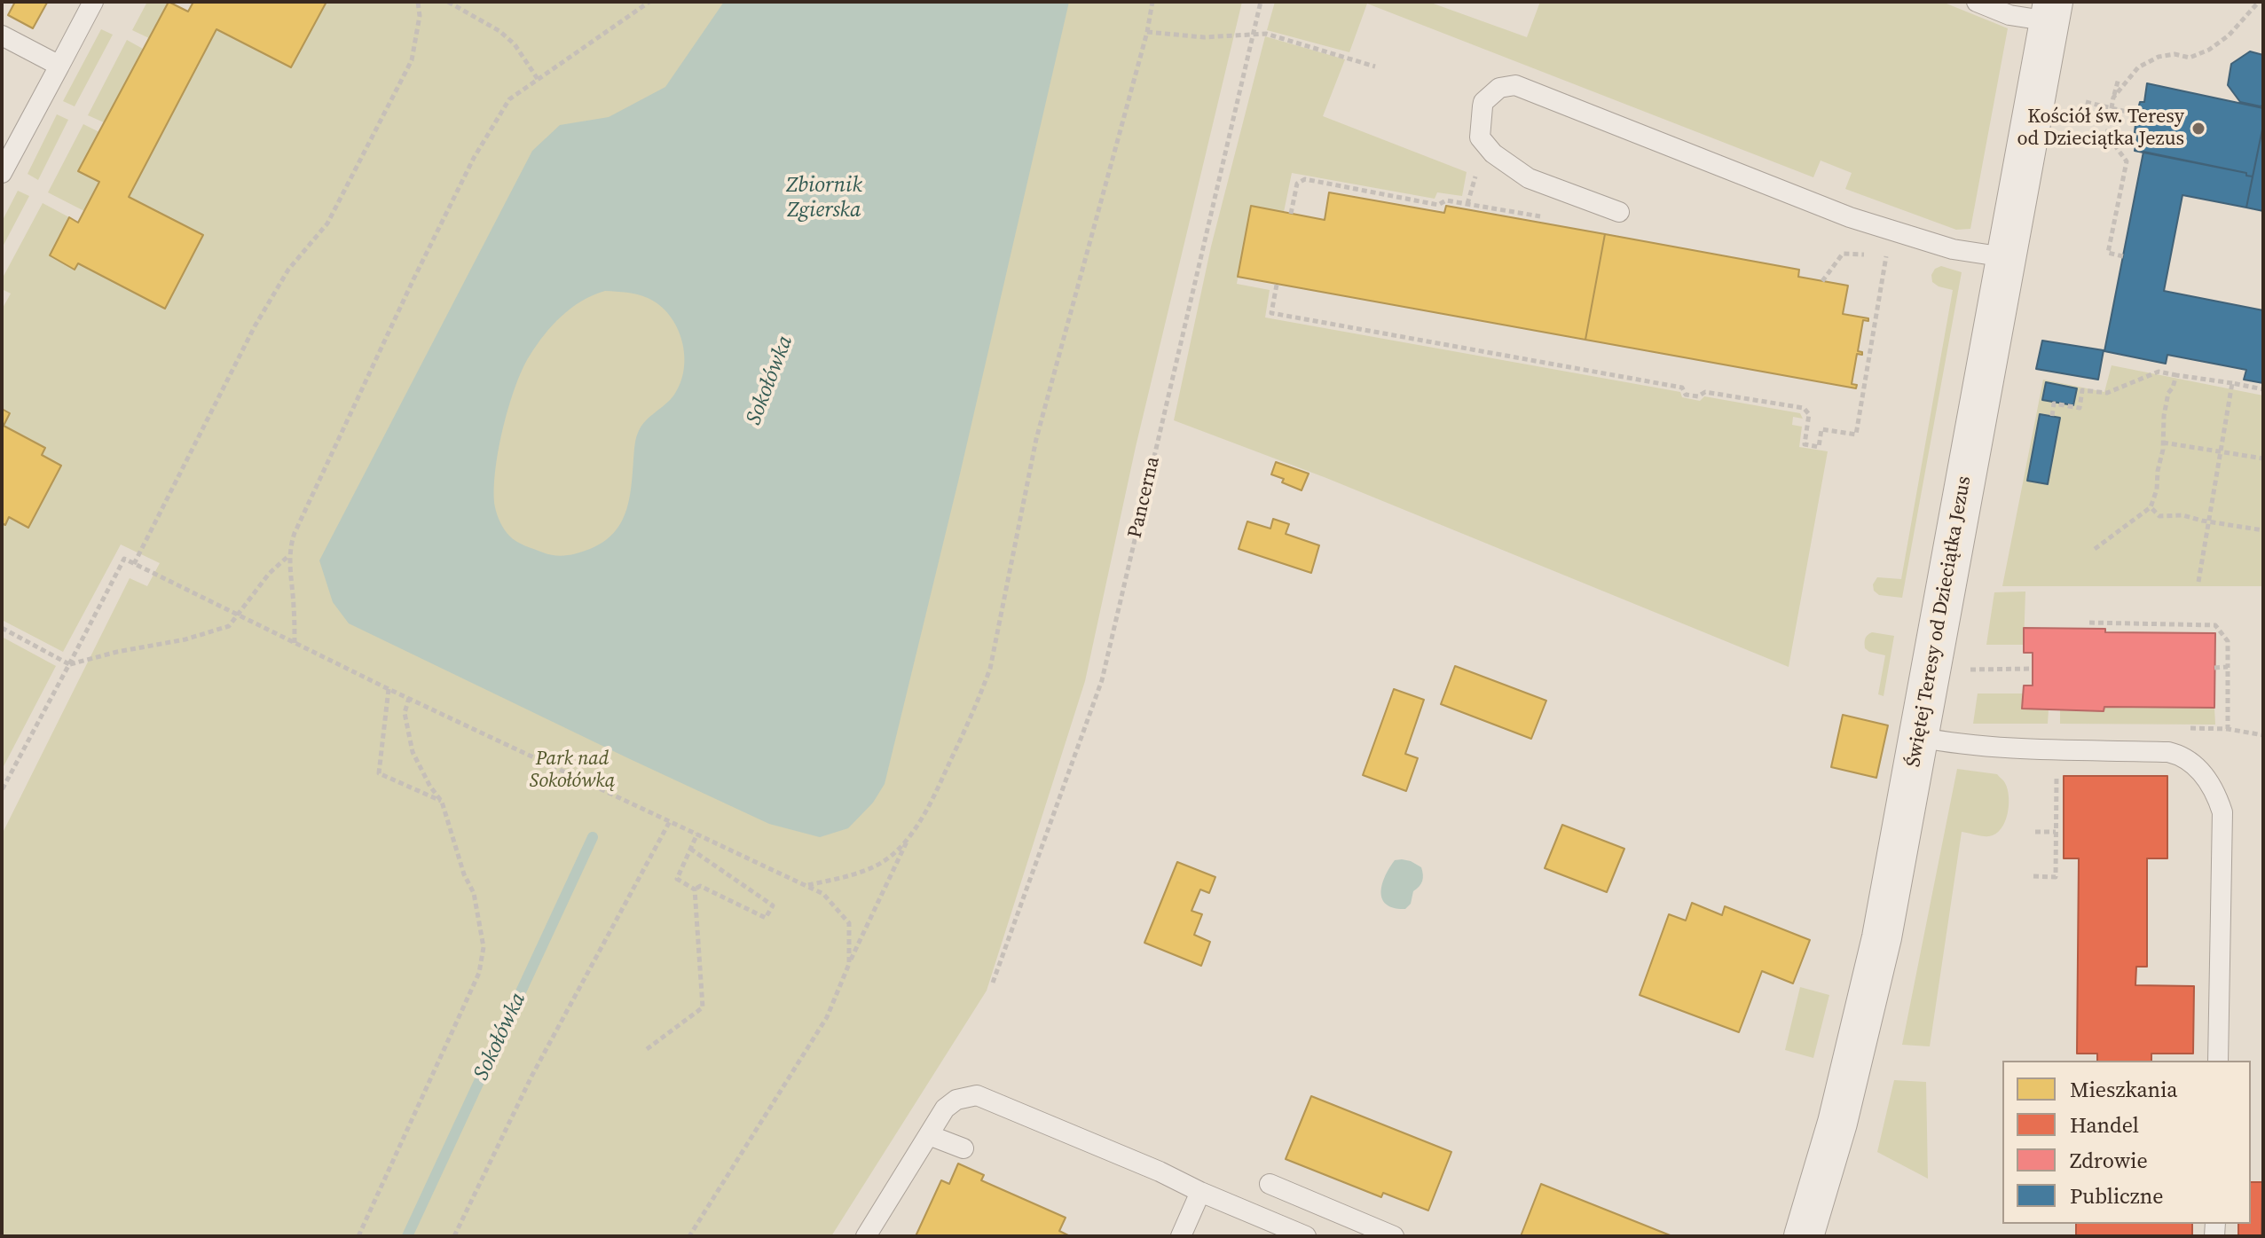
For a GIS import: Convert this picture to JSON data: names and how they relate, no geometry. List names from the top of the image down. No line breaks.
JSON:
{"streets":{"street":["Świętej Teresy od Dzieciątka Jezus"],"path":["Pancerna"]},"water":["Zbiornik Zgierska","Sokołówka"],"parks":["Park nad Sokołówką"],"places":["Kościół św. Teresy od Dzieciątka Jezus"],"legend":["Mieszkania","Handel","Zdrowie","Publiczne"]}
